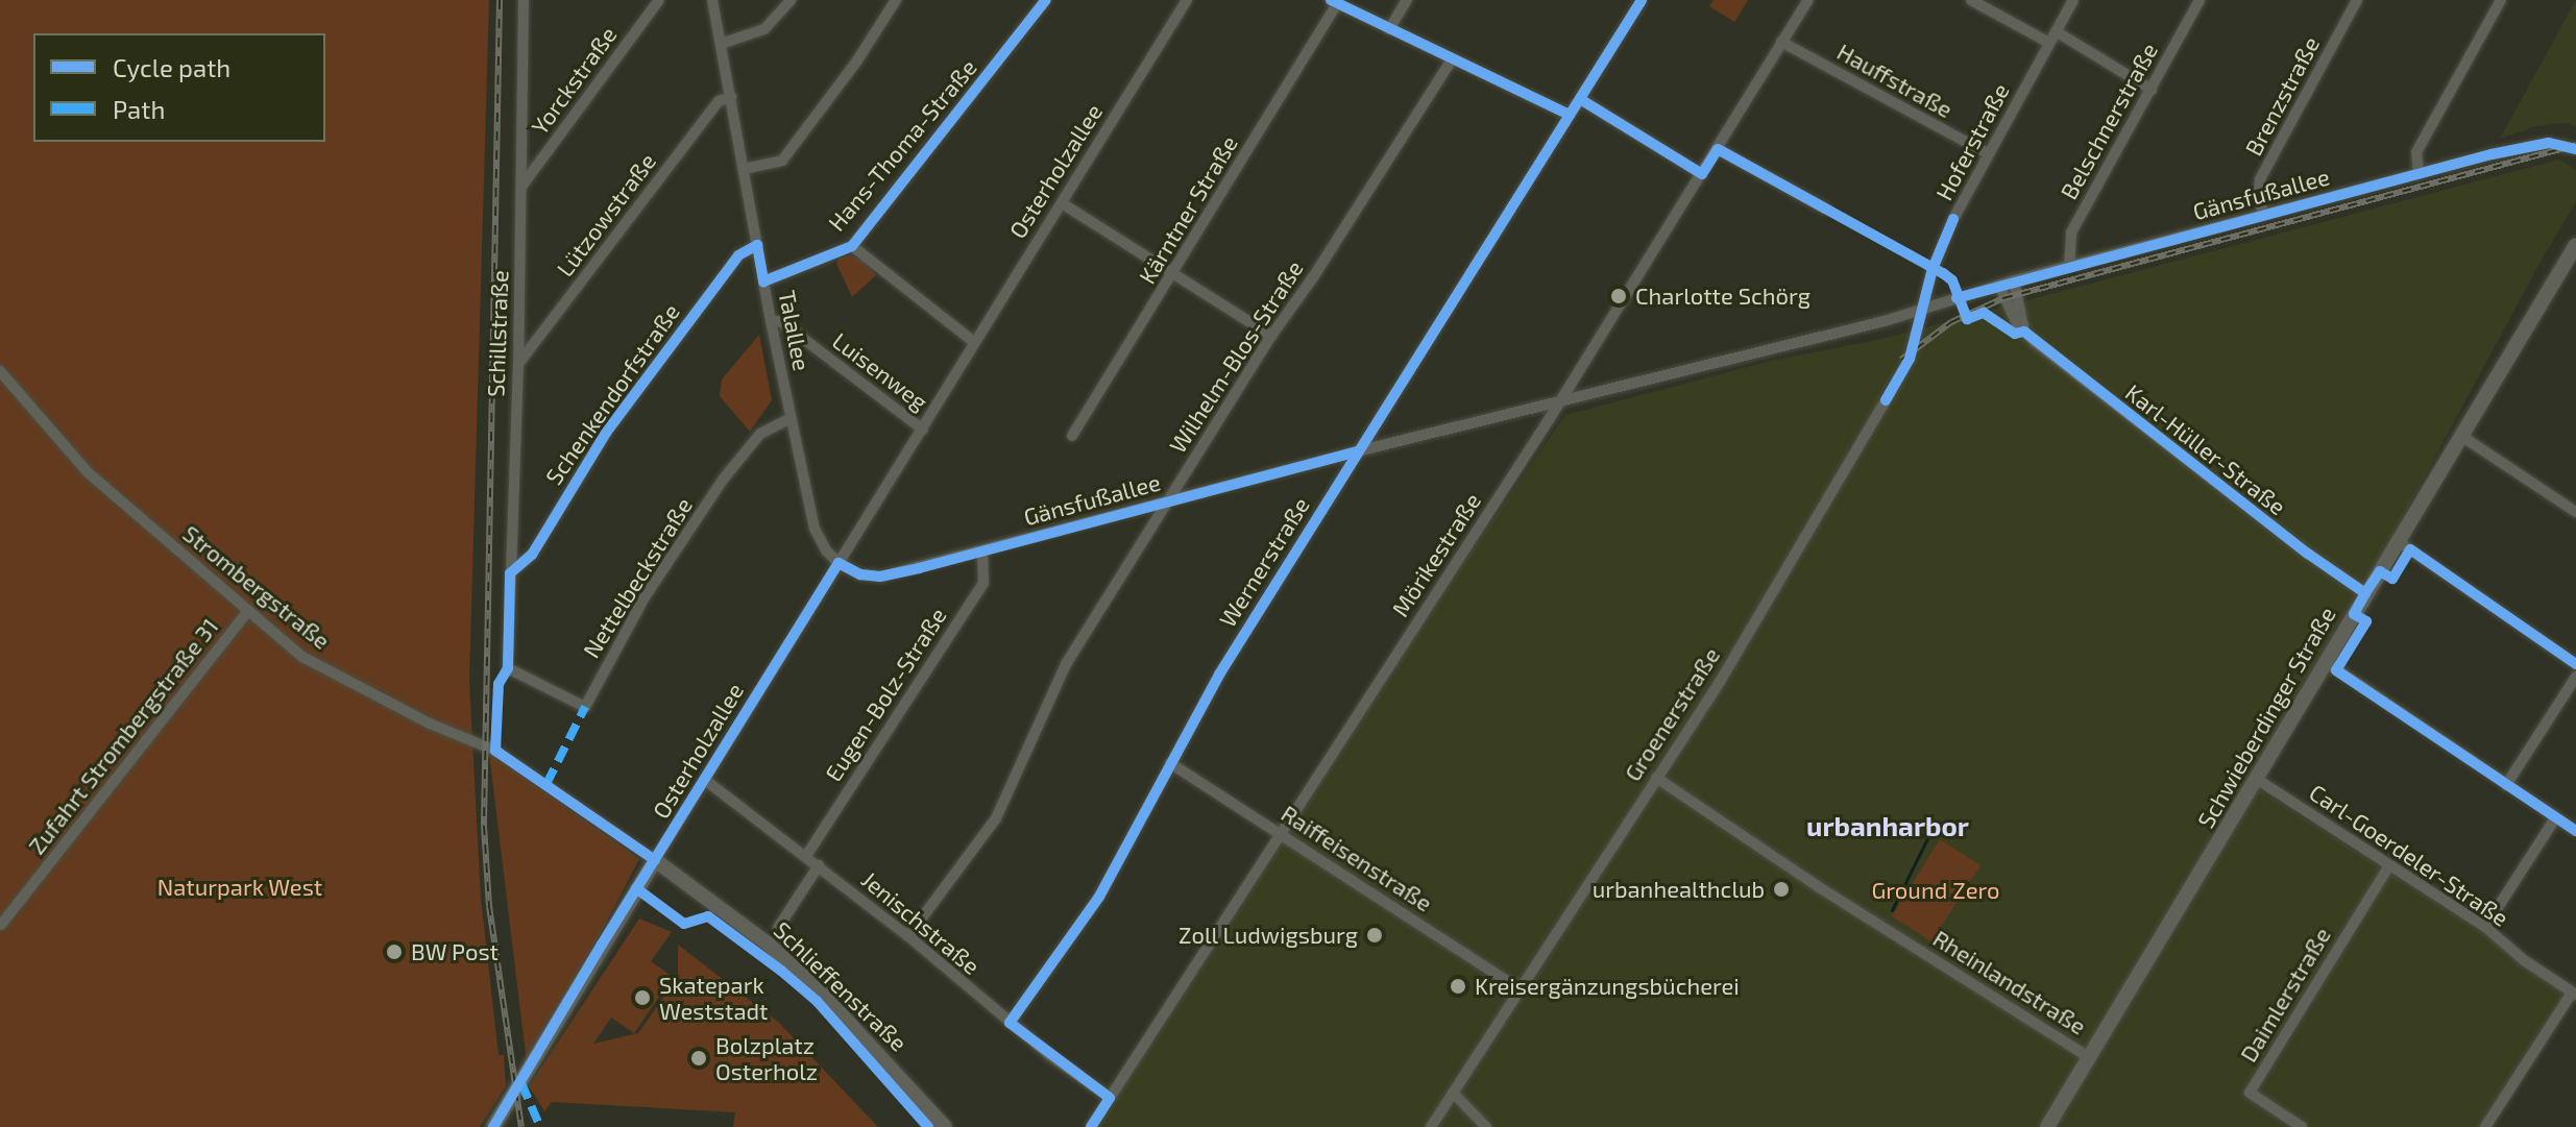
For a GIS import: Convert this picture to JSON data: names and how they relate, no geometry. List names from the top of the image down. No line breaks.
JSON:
{"streets":{"main road":["Osterholzallee","Schwieberdinger Straße","Schlieffenstraße"],"street":["Yorckstraße","Hauffstraße","Brenzstraße","Belschnerstraße","Hoferstraße","Hans-Thoma-Straße","Gänsfußallee","Kärntner Straße","Lützowstraße","Talallee","Schillstraße","Wilhelm-Blos-Straße","Luisenweg","Schenkendorfstraße","Karl-Hüller-Straße","Mörikestraße","Wernerstraße","Nettelbeckstraße","Strombergstraße","Eugen-Bolz-Straße","Groenerstraße","Zufahrt Strombergstraße 31","Carl-Goerdeler-Straße","Raiffeisenstraße","Jenischstraße","Rheinlandstraße","Daimlerstraße"]},"crossings":[["Yorckstraße","Schillstraße"],["Hauffstraße","Hoferstraße"],["Hauffstraße","Mörikestraße"],["Brenzstraße","Gänsfußallee"],["Belschnerstraße","Gänsfußallee"],["Hoferstraße","Gänsfußallee"],["Hoferstraße","Groenerstraße"],["Hans-Thoma-Straße","Talallee"],["Osterholzallee","Gänsfußallee"],["Osterholzallee","Talallee"],["Osterholzallee","Luisenweg"],["Osterholzallee","Strombergstraße"],["Osterholzallee","Jenischstraße"],["Osterholzallee","Schlieffenstraße"],["Gänsfußallee","Talallee"],["Gänsfußallee","Wilhelm-Blos-Straße"],["Gänsfußallee","Karl-Hüller-Straße"],["Gänsfußallee","Mörikestraße"],["Gänsfußallee","Wernerstraße"],["Gänsfußallee","Eugen-Bolz-Straße"],["Gänsfußallee","Groenerstraße"],["Lützowstraße","Talallee"],["Lützowstraße","Schillstraße"],["Talallee","Luisenweg"],["Talallee","Schenkendorfstraße"],["Talallee","Nettelbeckstraße"],["Schillstraße","Schenkendorfstraße"],["Schillstraße","Nettelbeckstraße"],["Wilhelm-Blos-Straße","Jenischstraße"],["Karl-Hüller-Straße","Schwieberdinger Straße"],["Mörikestraße","Raiffeisenstraße"],["Mörikestraße","Jenischstraße"],["Wernerstraße","Raiffeisenstraße"],["Wernerstraße","Jenischstraße"],["Strombergstraße","Zufahrt Strombergstraße 31"],["Strombergstraße","Schlieffenstraße"],["Eugen-Bolz-Straße","Jenischstraße"],["Groenerstraße","Raiffeisenstraße"],["Groenerstraße","Rheinlandstraße"],["Schwieberdinger Straße","Carl-Goerdeler-Straße"],["Schwieberdinger Straße","Rheinlandstraße"],["Carl-Goerdeler-Straße","Daimlerstraße"]],"districts":["urbanharbor"],"parks":["Naturpark West","Ground Zero"],"places":["Charlotte Schörg","urbanhealthclub","Zoll Ludwigsburg","BW Post","Kreisergänzungsbücherei","Skatepark Weststadt","Bolzplatz Osterholz"],"legend":["Cycle path","Path"]}
